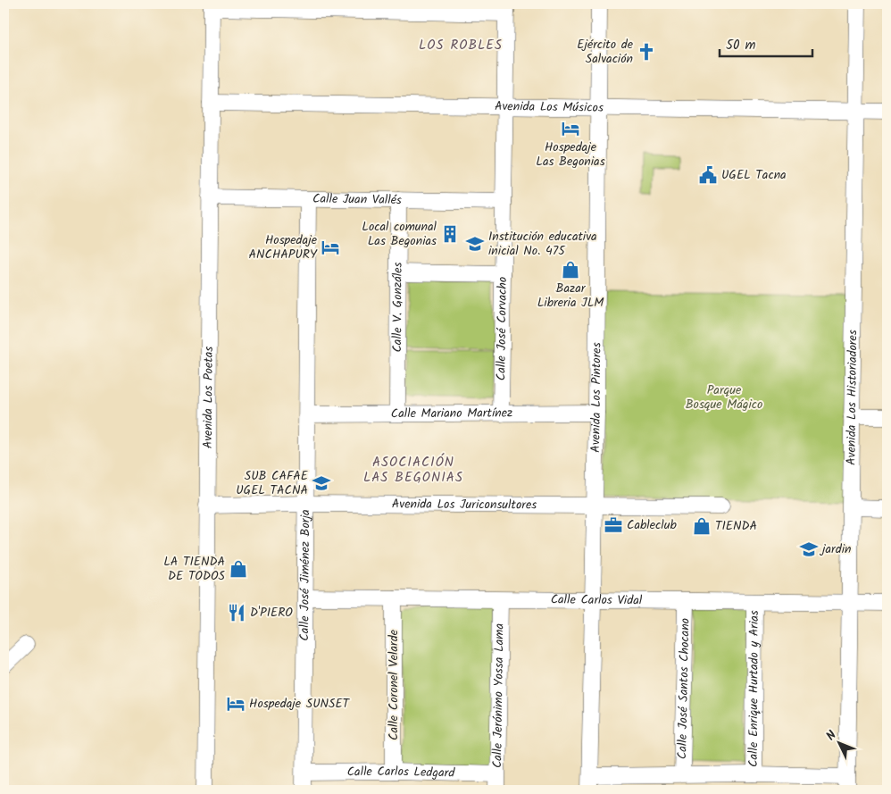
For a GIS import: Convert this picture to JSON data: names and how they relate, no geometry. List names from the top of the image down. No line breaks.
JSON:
{"streets":{"street":["Avenida Los Músicos","Calle Juan Vallés","Calle V. Gonzáles","Calle José Corvacho","Avenida Los Poetas","Avenida Los Pintores","Avenida Los Historiadores","Calle Mariano Martínez","Avenida Los Juriconsultores","Calle José Jiménez Borja","Calle Carlos Vidal","Calle Coronel Velarde","Calle José Santos Chocano","Calle Enrique Hurtado y Arias","Calle Jerónimo Yossa Lama","Calle Carlos Ledgard"]},"crossings":[["Avenida Los Músicos","Calle José Corvacho"],["Avenida Los Músicos","Avenida Los Poetas"],["Avenida Los Músicos","Avenida Los Pintores"],["Avenida Los Músicos","Avenida Los Historiadores"],["Calle Juan Vallés","Calle V. Gonzáles"],["Calle Juan Vallés","Calle José Corvacho"],["Calle Juan Vallés","Avenida Los Poetas"],["Calle Juan Vallés","Calle José Jiménez Borja"],["Calle V. Gonzáles","Calle Mariano Martínez"],["Calle José Corvacho","Calle Mariano Martínez"],["Avenida Los Poetas","Avenida Los Juriconsultores"],["Avenida Los Pintores","Calle Mariano Martínez"],["Avenida Los Pintores","Avenida Los Juriconsultores"],["Avenida Los Pintores","Calle Carlos Vidal"],["Avenida Los Historiadores","Calle Carlos Vidal"],["Calle Mariano Martínez","Calle José Jiménez Borja"],["Avenida Los Juriconsultores","Calle José Jiménez Borja"],["Calle José Jiménez Borja","Calle Carlos Vidal"],["Calle José Jiménez Borja","Calle Carlos Ledgard"],["Calle Carlos Vidal","Calle Coronel Velarde"],["Calle Carlos Vidal","Calle José Santos Chocano"],["Calle Carlos Vidal","Calle Enrique Hurtado y Arias"],["Calle Carlos Vidal","Calle Jerónimo Yossa Lama"],["Calle Coronel Velarde","Calle Carlos Ledgard"],["Calle Jerónimo Yossa Lama","Calle Carlos Ledgard"]],"districts":["LOS ROBLES","ASOCIACIÓN LAS BEGONIAS"],"parks":["Parque Bosque Mágico"],"places":{"church":["Ejército de Salvación"],"hotel":["Hospedaje Las Begonias","Hospedaje ANCHAPURY","Hospedaje SUNSET"],"public building":["UGEL Tacna"],"building":["Local comunal Las Begonias"],"school or university":["Institución educativa inicial No. 475","SUB CAFAE UGEL TACNA","jardin"],"shop":["Bazar Libreria JLM","TIENDA","LA TIENDA DE TODOS"],"office":["Cableclub"],"restaurant":["D'PIERO"]},"scale_bar":"50 m","north":"top left"}
